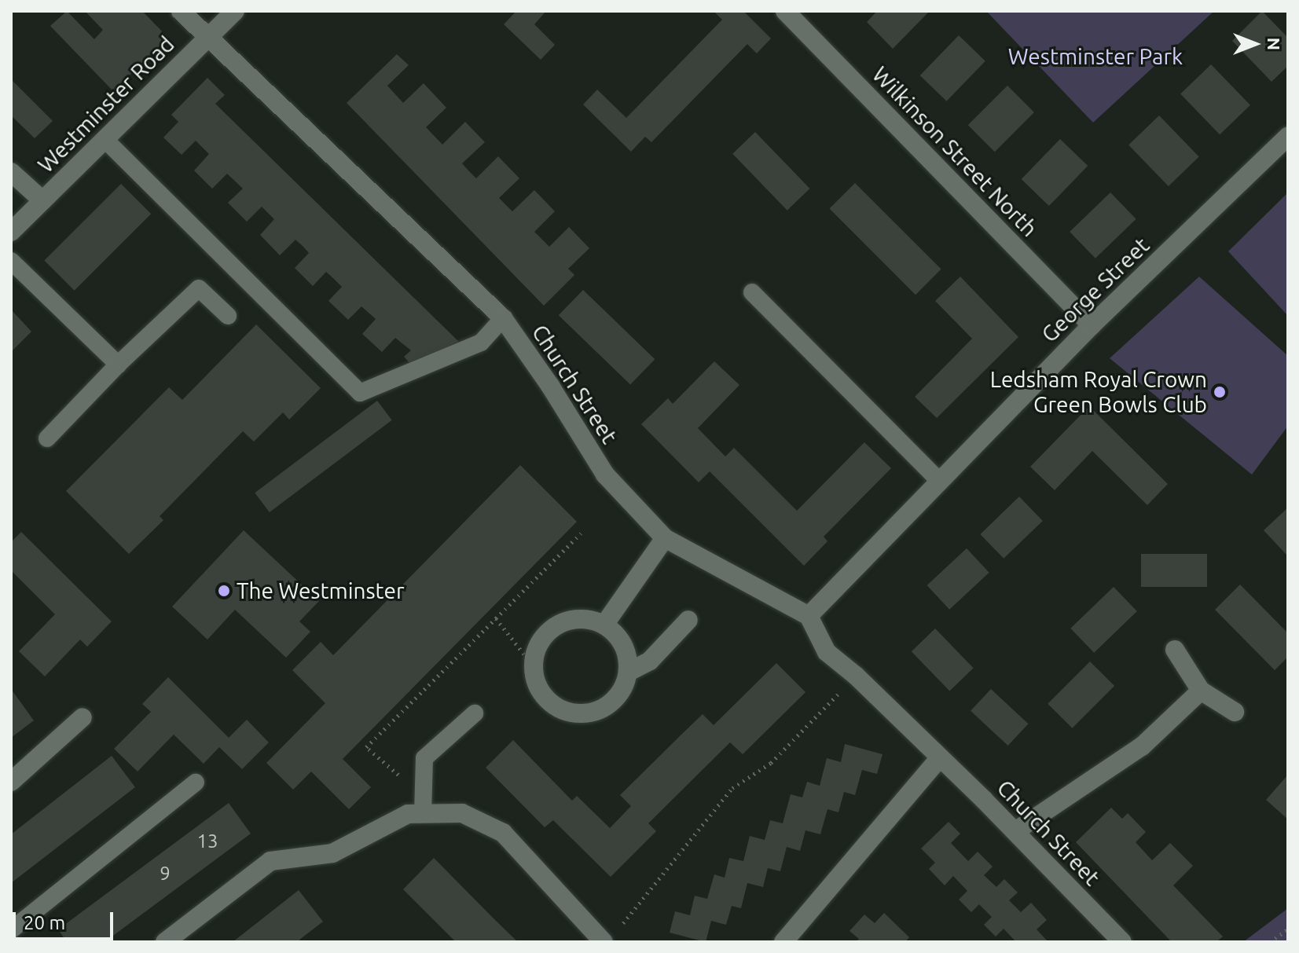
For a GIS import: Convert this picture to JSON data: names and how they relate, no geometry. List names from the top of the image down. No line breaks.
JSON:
{"streets":{"street":["Westminster Road","Wilkinson Street North","George Street","Church Street"]},"crossings":[["Westminster Road","Church Street"],["Wilkinson Street North","George Street"],["George Street","Church Street"]],"parks":["Westminster Park"],"places":["Ledsham Royal Crown Green Bowls Club","The Westminster"],"house_numbers":["13","9"],"scale_bar":"20 m","north":"right"}
